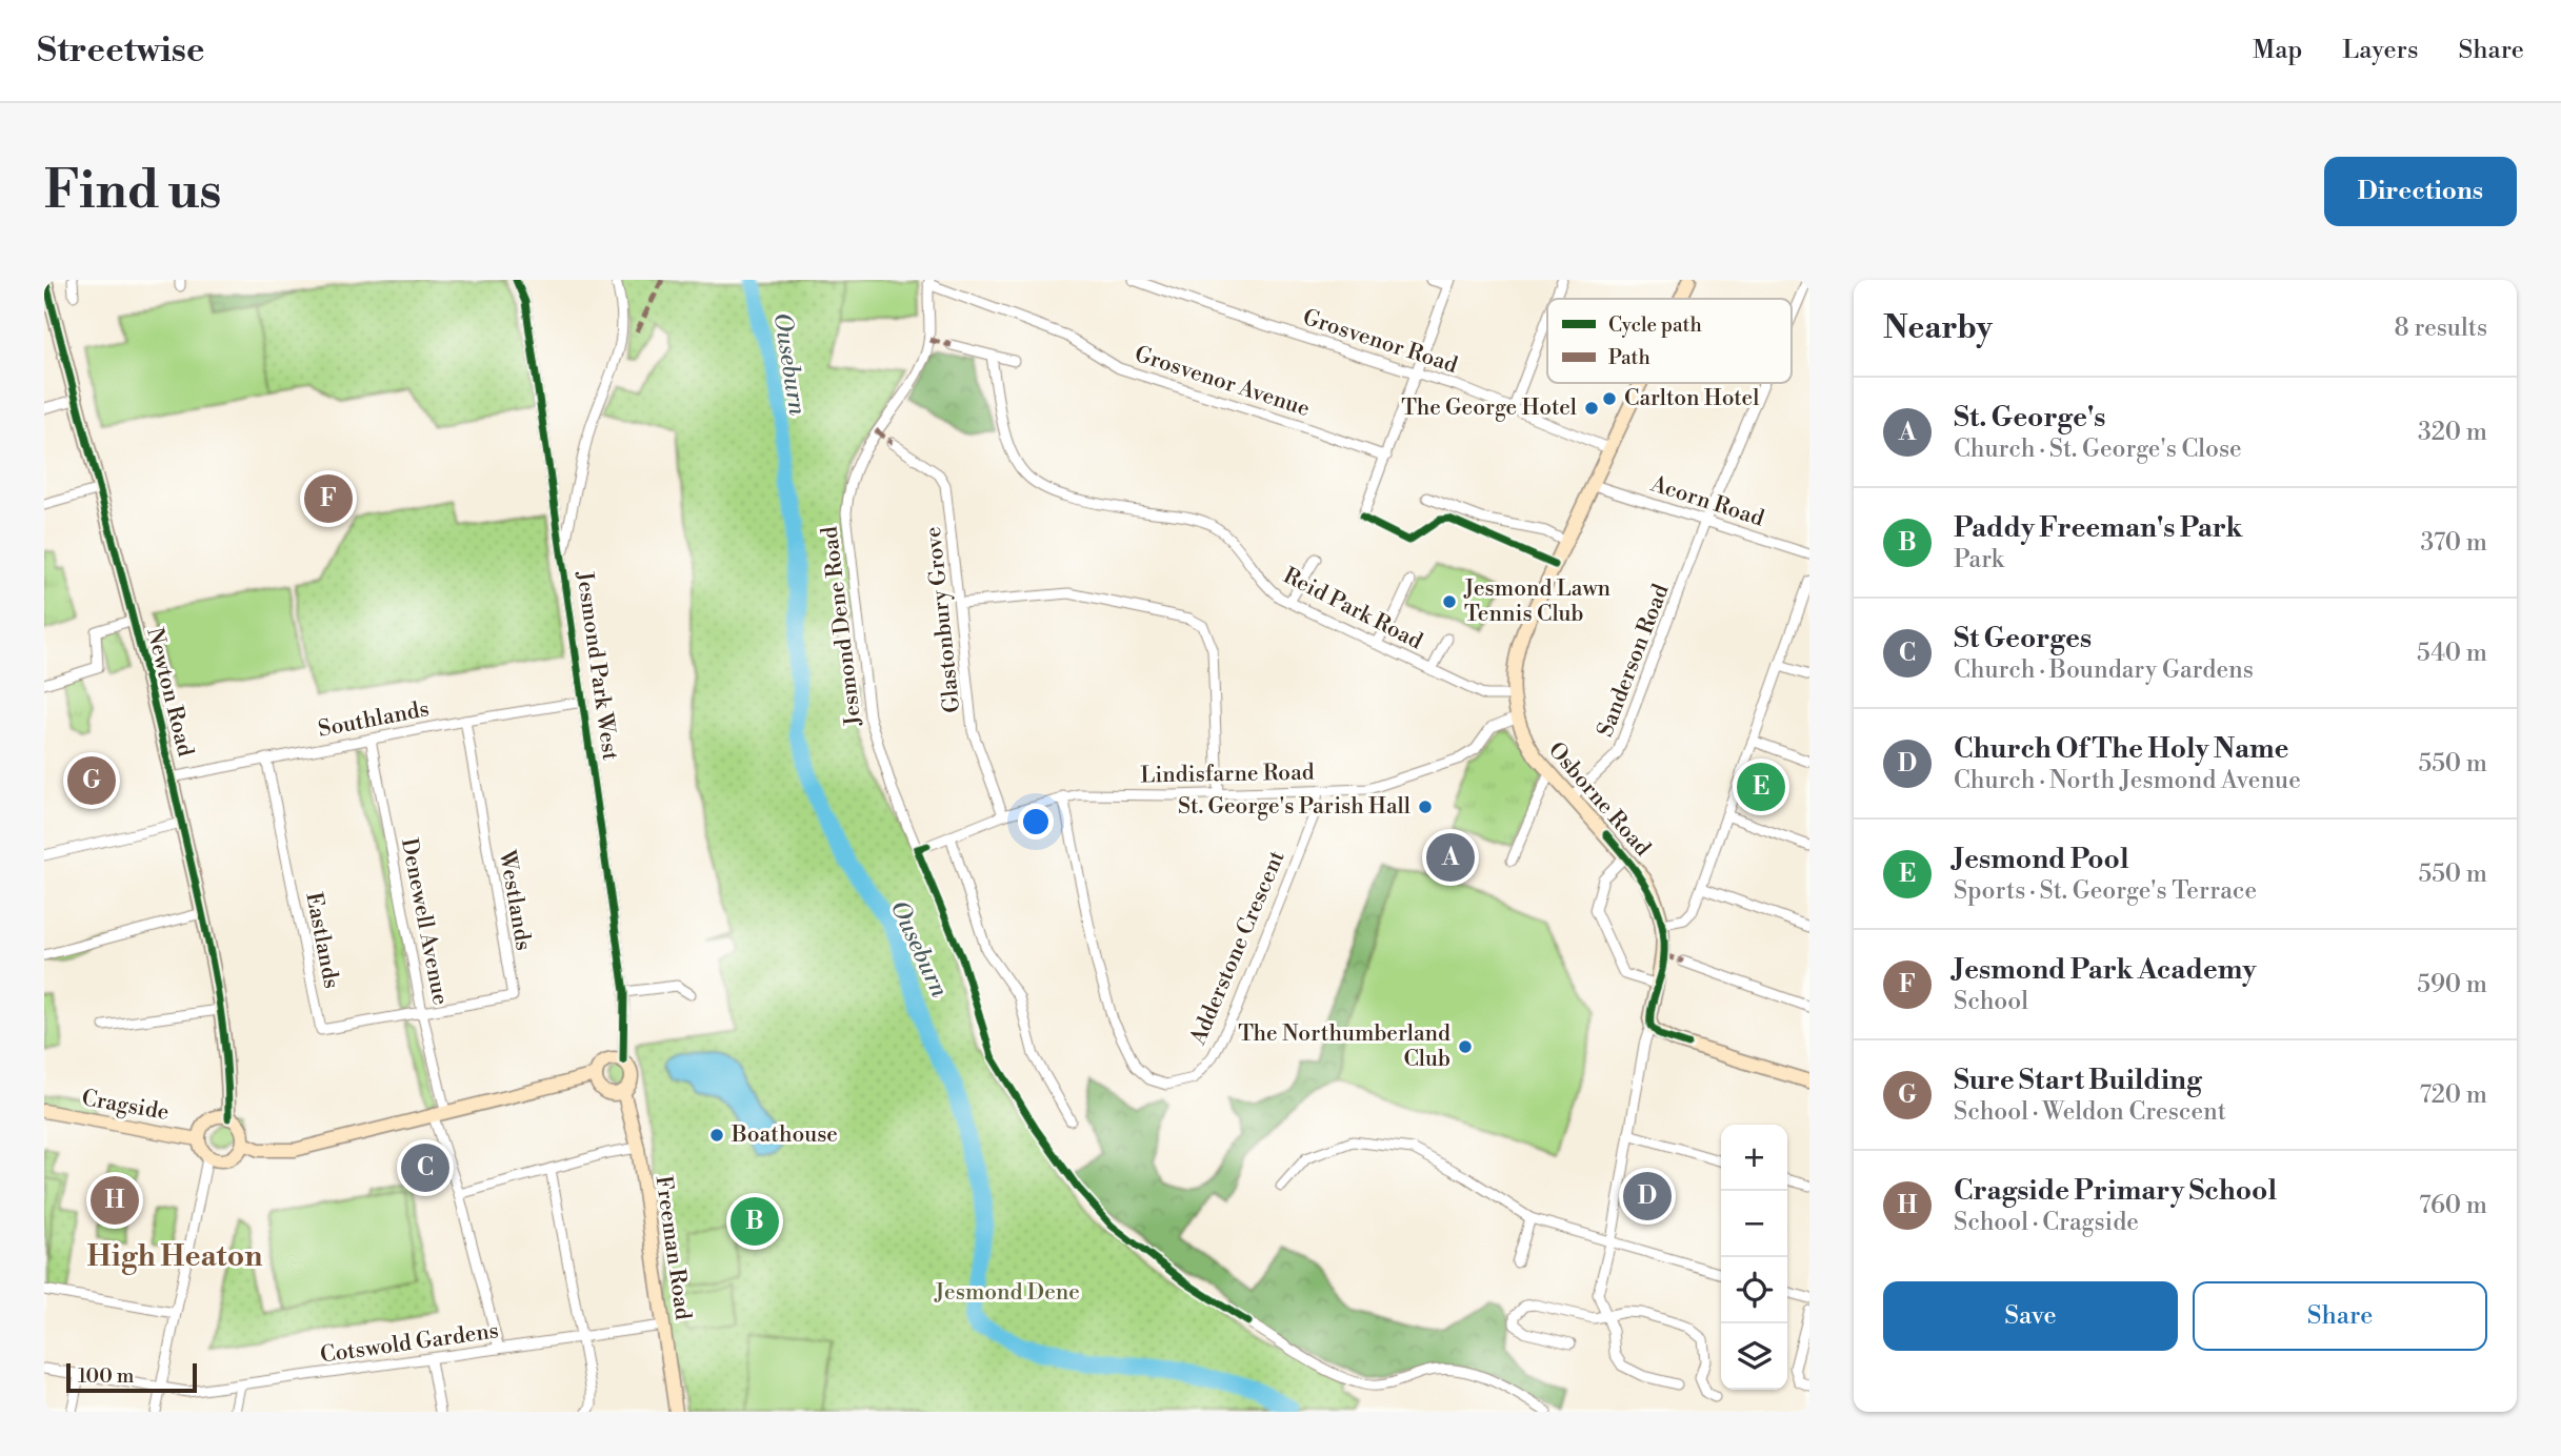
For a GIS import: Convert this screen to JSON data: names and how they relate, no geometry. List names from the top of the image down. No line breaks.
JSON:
{"streets":{"street":["Grosvenor Road","Grosvenor Avenue","Acorn Road","Reid Park Road","Glastonbury Grove","Jesmond Dene Road","Sanderson Road","Jesmond Park West","Newton Road","Southlands","Lindisfarne Road","Osborne Road","Westlands","Denewell Avenue","Eastlands","Adderstone Crescent","Cragside","Freeman Road","Cotswold Gardens"]},"crossings":[["Grosvenor Road","Osborne Road"],["Grosvenor Avenue","Jesmond Dene Road"],["Acorn Road","Sanderson Road"],["Acorn Road","Osborne Road"],["Reid Park Road","Osborne Road"],["Glastonbury Grove","Lindisfarne Road"],["Jesmond Dene Road","Lindisfarne Road"],["Sanderson Road","Osborne Road"],["Jesmond Park West","Southlands"],["Jesmond Park West","Freeman Road"],["Newton Road","Southlands"],["Newton Road","Cragside"],["Southlands","Westlands"],["Southlands","Denewell Avenue"],["Southlands","Eastlands"],["Lindisfarne Road","Osborne Road"],["Lindisfarne Road","Adderstone Crescent"],["Westlands","Denewell Avenue"],["Westlands","Eastlands"],["Denewell Avenue","Eastlands"],["Denewell Avenue","Cotswold Gardens"],["Freeman Road","Cotswold Gardens"]],"districts":["High Heaton"],"water":["Ouseburn"],"parks":["Jesmond Dene"],"places":["Carlton Hotel","The George Hotel","Jesmond Lawn Tennis Club","St. George's Parish Hall","The Northumberland Club","Boathouse"],"legend":["Cycle path","Path"],"scale_bar":"100 m","page":{"header":"Streetwise","nav":["Map","Layers","Share"],"buttons":["Directions",["Save","Share"]],"title":"Find us","heading":["Nearby","8 results"],"list":[{"mark":"A","name":"St. George's","note":"Church · St. George's Close","value":"320 m"},{"mark":"B","name":"Paddy Freeman's Park","note":"Park","value":"370 m"},{"mark":"C","name":"St Georges","note":"Church · Boundary Gardens","value":"540 m"},{"mark":"D","name":"Church Of The Holy Name","note":"Church · North Jesmond Avenue","value":"550 m"},{"mark":"E","name":"Jesmond Pool","note":"Sports · St. George's Terrace","value":"550 m"},{"mark":"F","name":"Jesmond Park Academy","note":"School","value":"590 m"},{"mark":"G","name":"Sure Start Building","note":"School · Weldon Crescent","value":"720 m"},{"mark":"H","name":"Cragside Primary School","note":"School · Cragside","value":"760 m"}],"pins":["F","G","E","A","C","D","H","B"],"map_buttons":["+","−"],"scale":"100 m"}}
